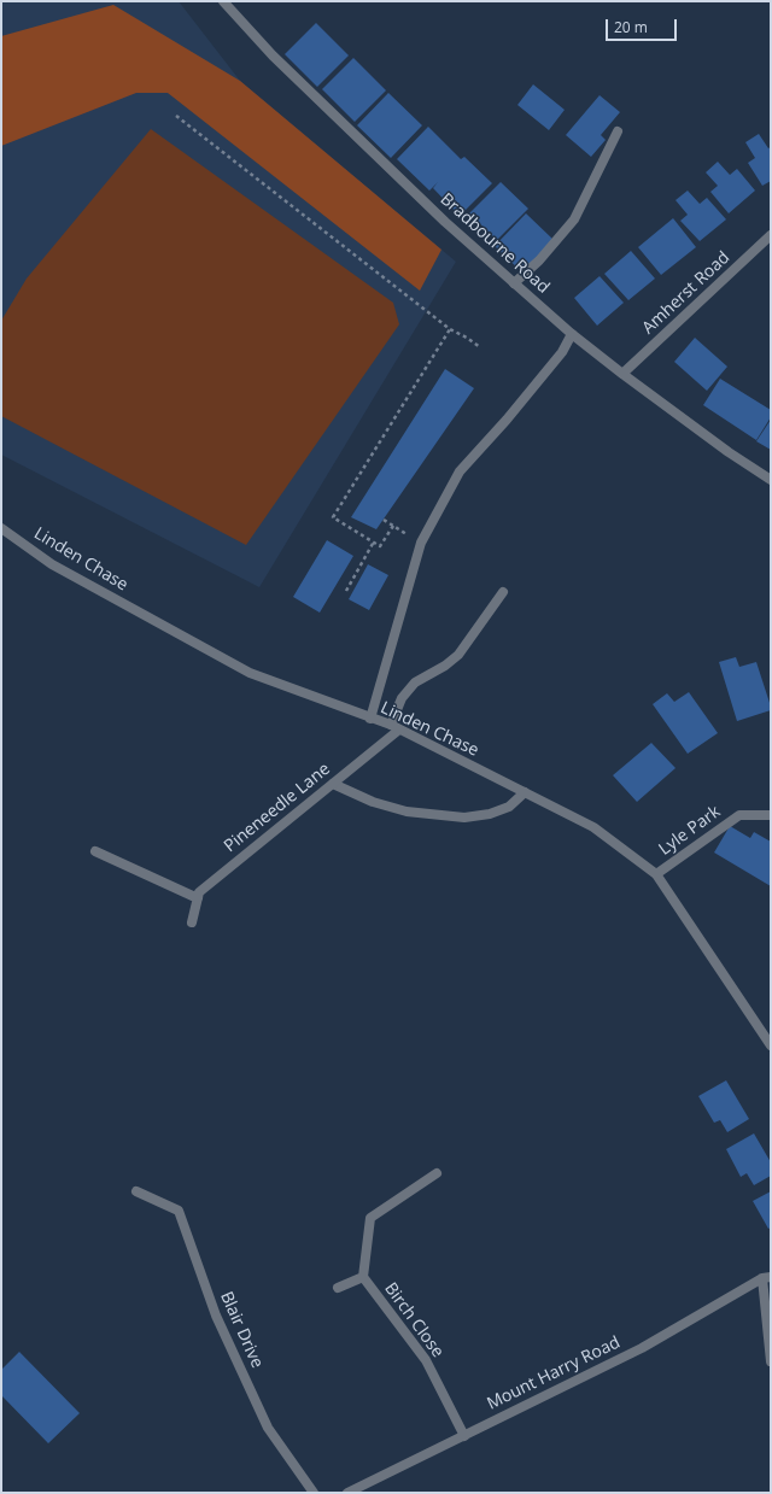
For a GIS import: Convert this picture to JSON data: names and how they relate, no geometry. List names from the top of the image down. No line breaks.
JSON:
{"streets":{"street":["Bradbourne Road","Amherst Road","Linden Chase","Pineneedle Lane","Lyle Park","Birch Close","Blair Drive","Mount Harry Road"]},"crossings":[["Bradbourne Road","Amherst Road"],["Linden Chase","Pineneedle Lane"],["Linden Chase","Lyle Park"],["Birch Close","Mount Harry Road"]],"scale_bar":"20 m"}
